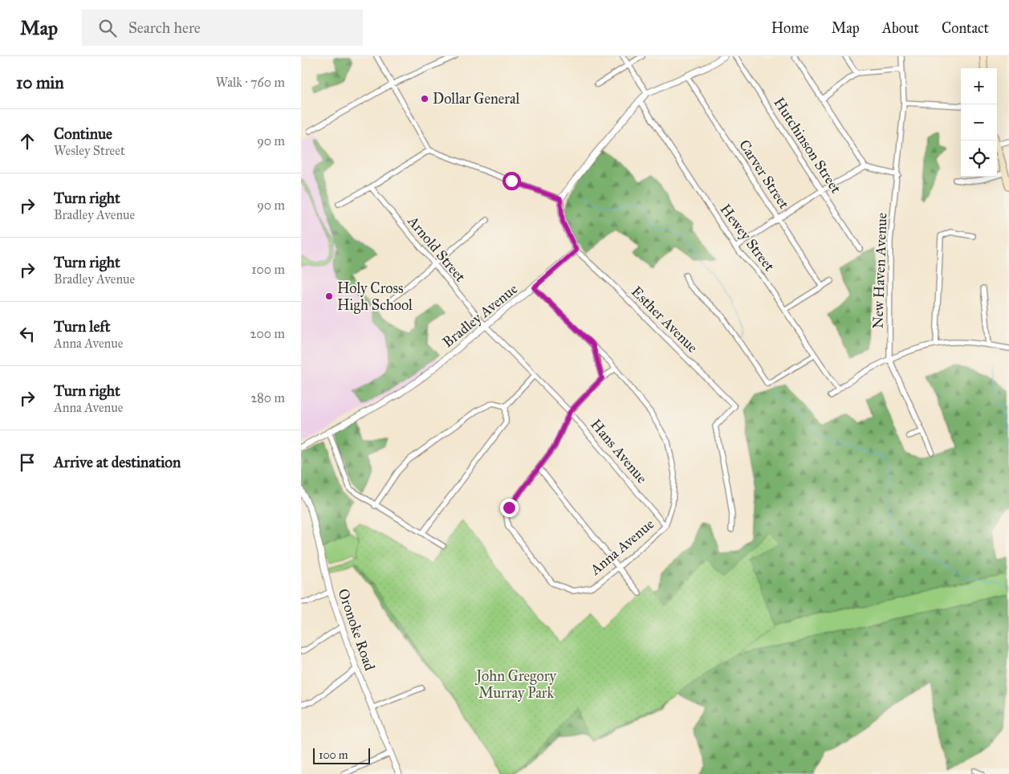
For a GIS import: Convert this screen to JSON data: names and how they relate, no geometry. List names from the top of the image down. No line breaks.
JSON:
{"streets":{"street":["Hutchinson Street","Carver Street","Hewey Street","Arnold Street","New Haven Avenue","Bradley Avenue","Esther Avenue","Hans Avenue","Anna Avenue","Oronoke Road"]},"crossings":[["Arnold Street","Bradley Avenue"],["Arnold Street","Hans Avenue"],["Bradley Avenue","Esther Avenue"],["Bradley Avenue","Hans Avenue"],["Bradley Avenue","Anna Avenue"],["Hans Avenue","Anna Avenue"]],"parks":["John Gregory Murray Park"],"places":["Dollar General","Holy Cross High School"],"scale_bar":"100 m","page":{"header":"Map","search":"Search here","nav":["Home","Map","About","Contact"],"heading":["10 min","Walk · 760 m"],"map_buttons":["+","−"],"list":[["Continue","Wesley Street","90 m"],["Turn right","Bradley Avenue","90 m"],["Turn right","Bradley Avenue","100 m"],["Turn left","Anna Avenue","200 m"],["Turn right","Anna Avenue","280 m"],"Arrive at destination"],"scale":"100 m"}}
